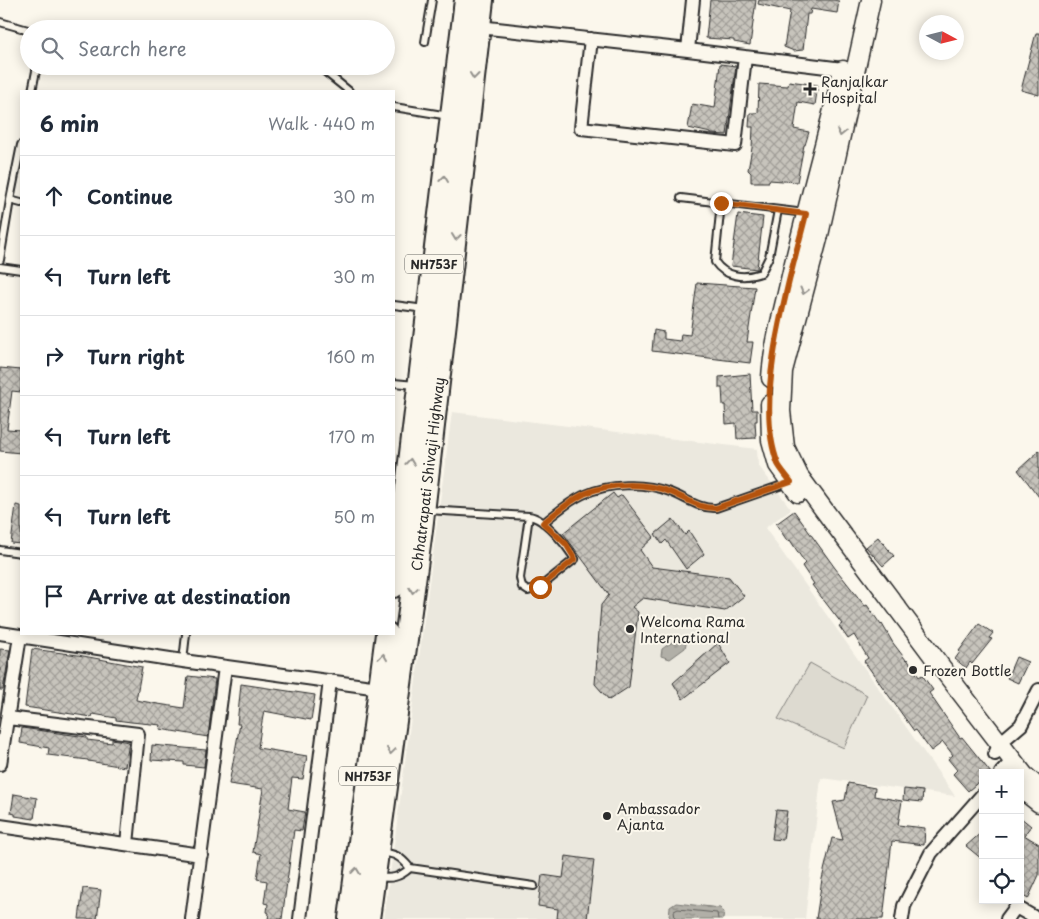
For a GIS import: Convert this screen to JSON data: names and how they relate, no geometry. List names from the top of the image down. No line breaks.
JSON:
{"streets":{"highway":["NH753F","Chhatrapati Shivaji Highway"]},"crossings":[["NH753F","Chhatrapati Shivaji Highway"]],"places":{"health":["Ranjalkar Hospital"],"other":["Welcoma Rama International","Frozen Bottle","Ambassador Ajanta"]},"north":"right","page":{"search":"Search here","heading":["6 min","Walk · 440 m"],"list":[["Continue","30 m"],["Turn left","30 m"],["Turn right","160 m"],["Turn left","170 m"],["Turn left","50 m"],"Arrive at destination"],"map_buttons":["+","−"]}}
